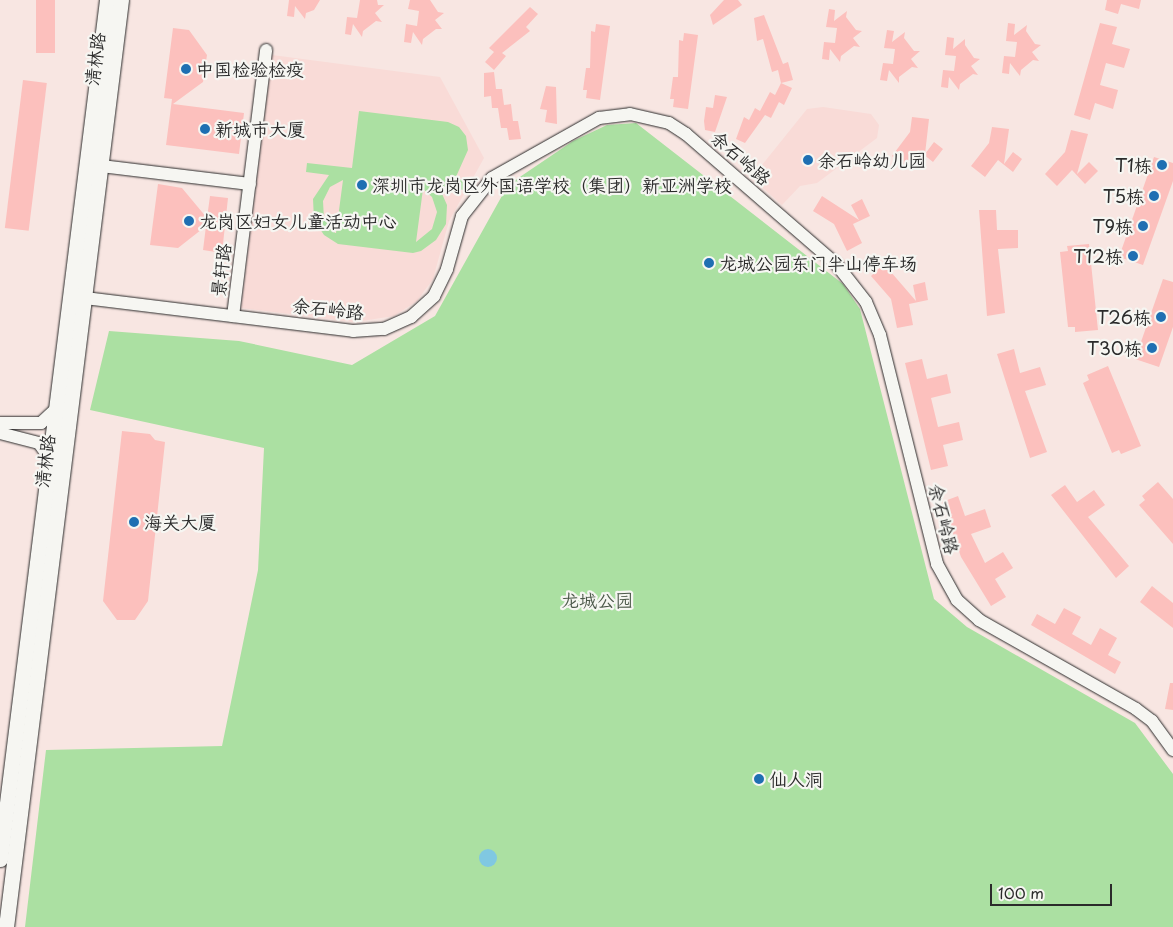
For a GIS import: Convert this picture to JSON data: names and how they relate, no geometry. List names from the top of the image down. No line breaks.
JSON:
{"streets":{"main road":["清林路"],"street":["余石岭路","景轩路"]},"crossings":[["清林路","余石岭路"],["余石岭路","景轩路"]],"parks":["龙城公园"],"places":["中国检验检疫","新城市大厦","余石岭幼儿园","T1栋","深圳市龙岗区外国语学校（集团）新亚洲学校","T5栋","龙岗区妇女儿童活动中心","T9栋","T12栋","龙城公园东门半山停车场","T26栋","T30栋","海关大厦","仙人洞"],"scale_bar":"100 m"}
